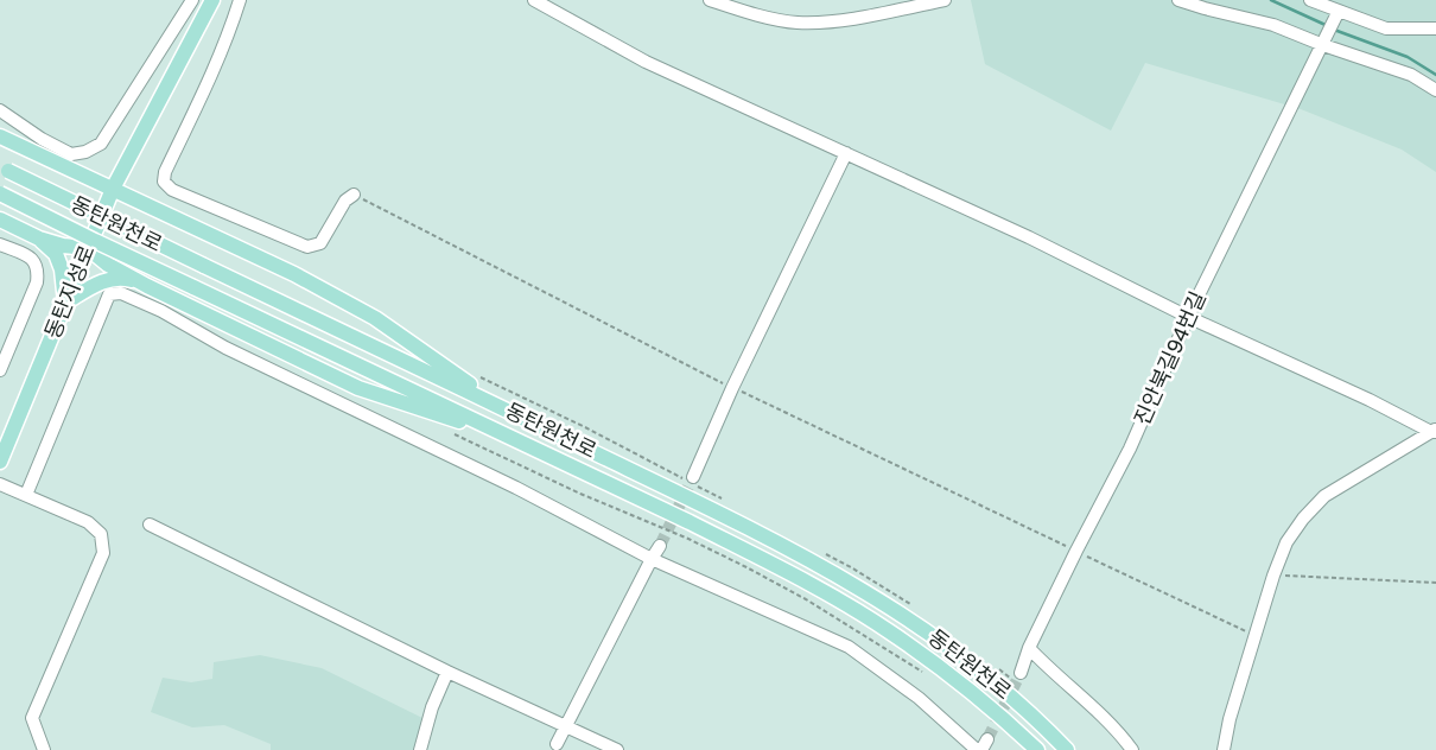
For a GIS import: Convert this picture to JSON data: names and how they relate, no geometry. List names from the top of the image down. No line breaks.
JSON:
{"streets":{"main road":["동탄원천로","동탄지성로"],"street":["진안북길94번길"]}}
